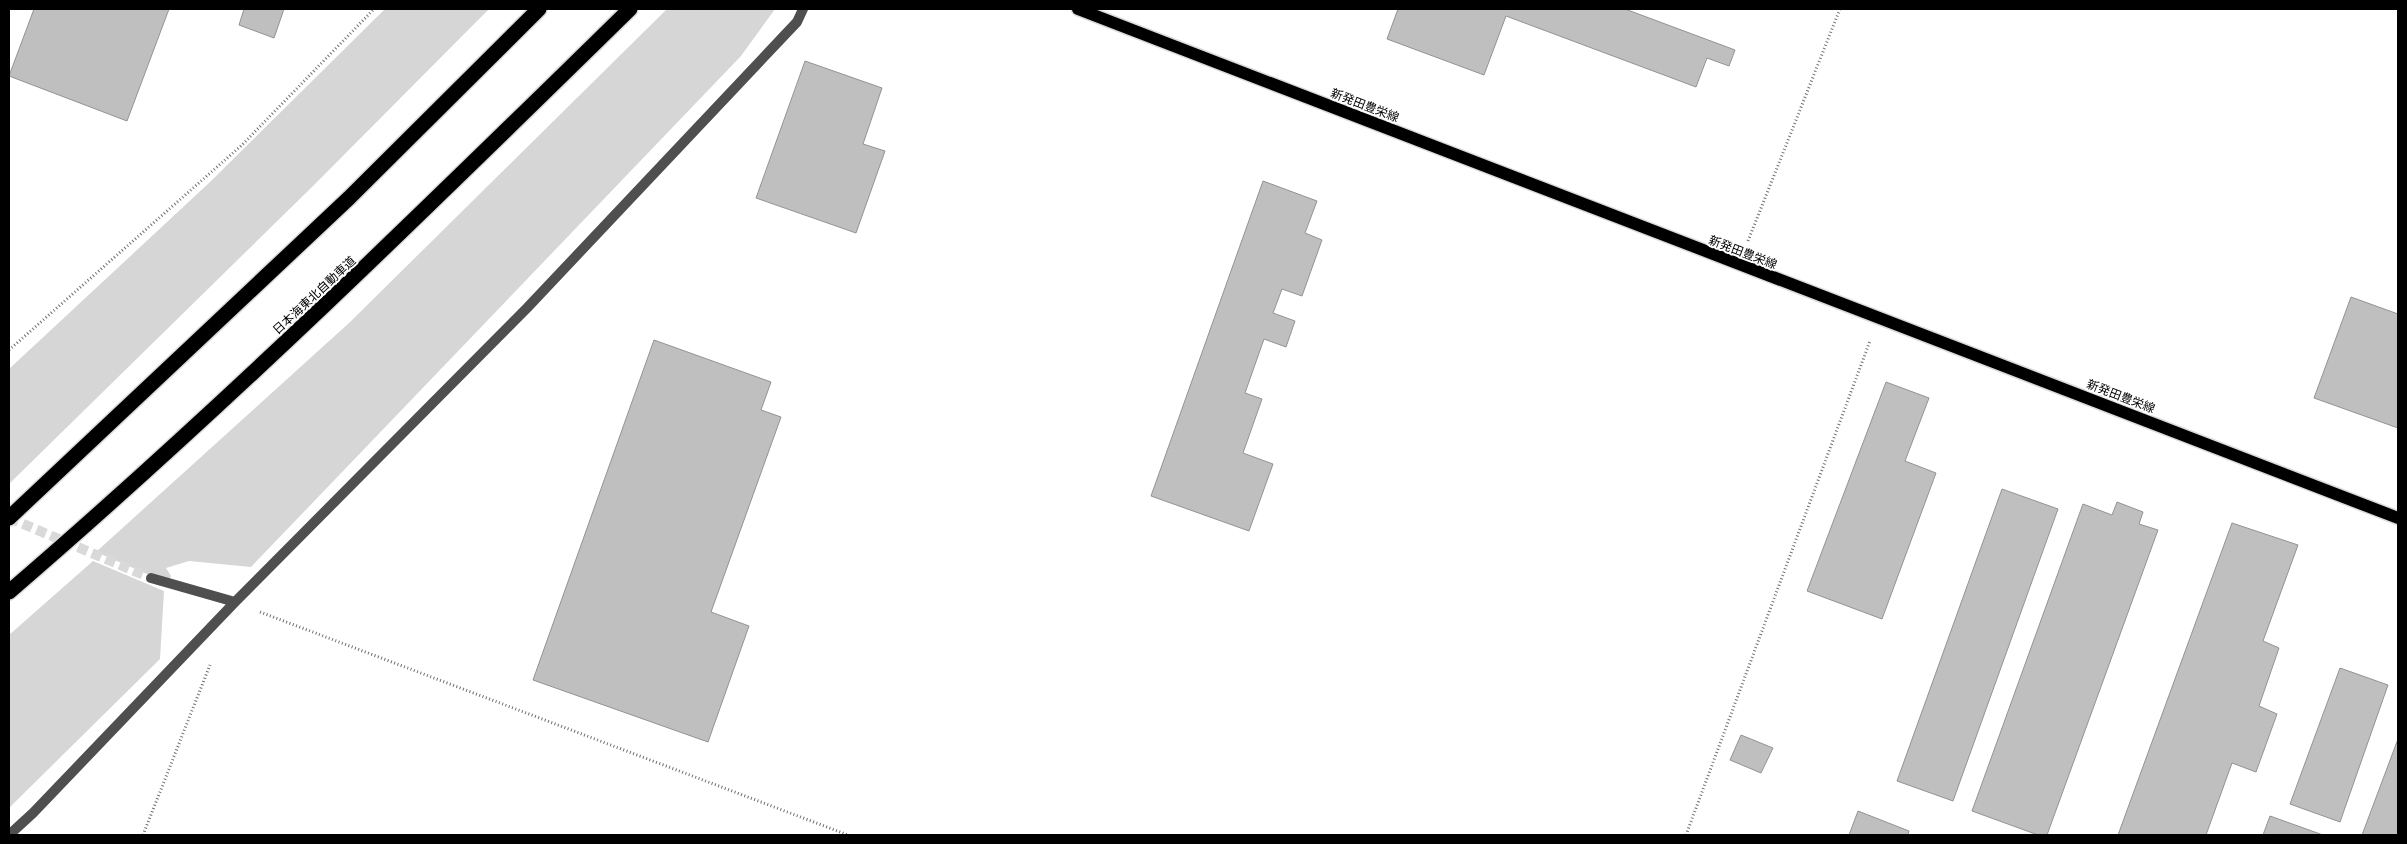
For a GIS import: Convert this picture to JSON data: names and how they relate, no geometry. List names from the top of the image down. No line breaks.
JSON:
{"streets":{"highway":["日本海東北自動車道"],"main road":["新発田豊栄線"]}}
